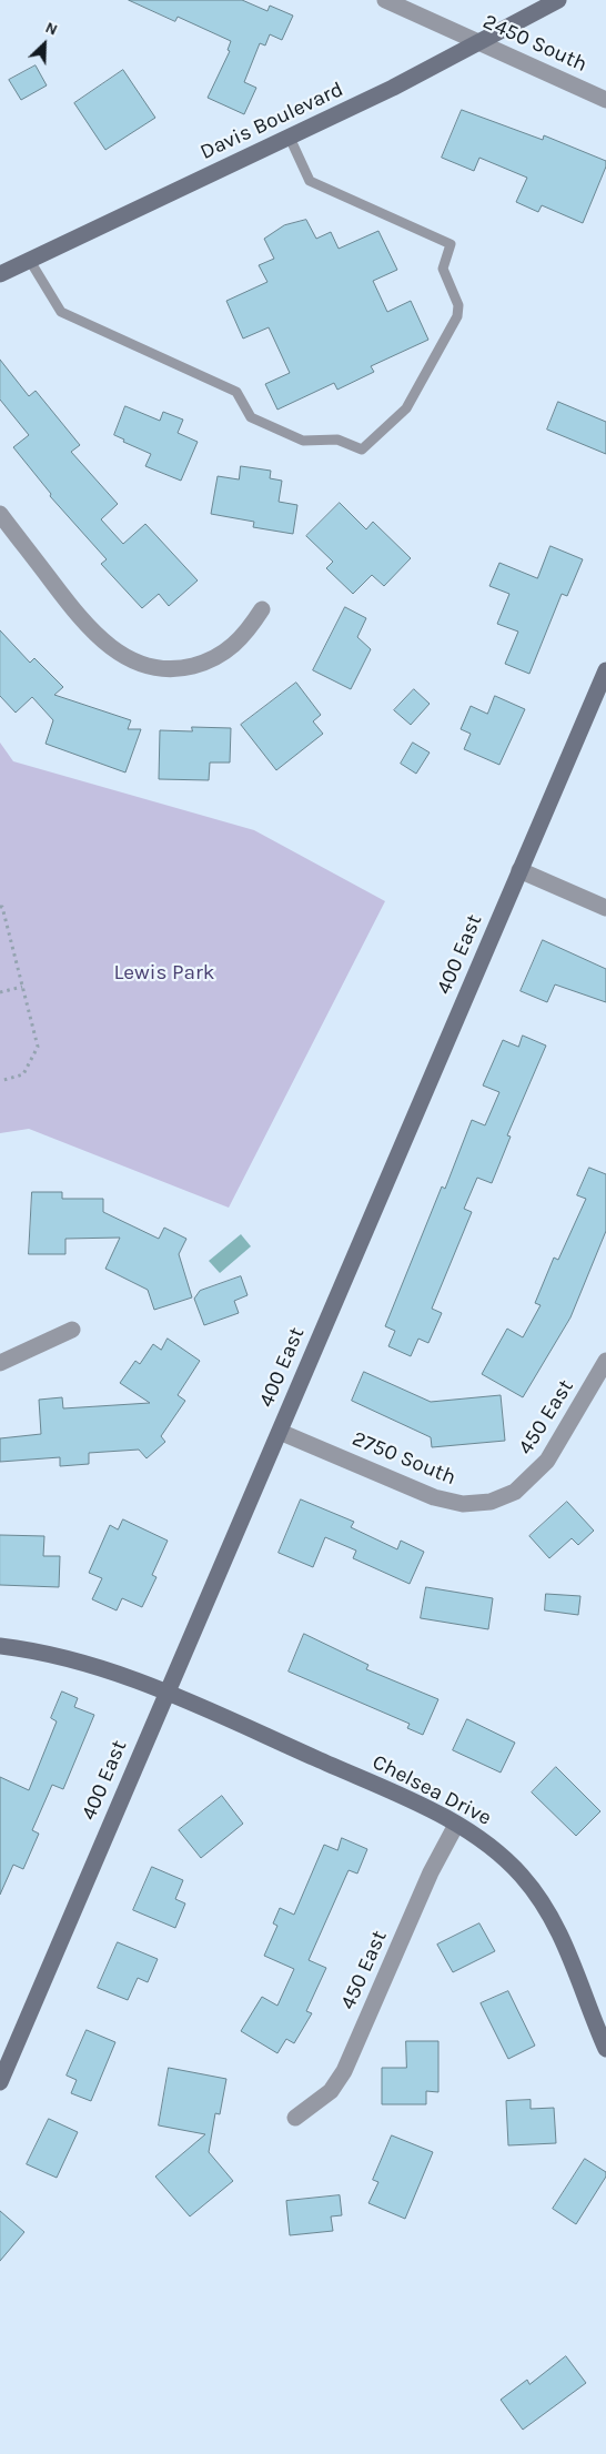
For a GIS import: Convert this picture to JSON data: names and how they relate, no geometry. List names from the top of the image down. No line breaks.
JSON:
{"streets":{"street":["2450 South","Davis Boulevard","400 East","450 East","2750 South","Chelsea Drive"]},"crossings":[["2450 South","Davis Boulevard"],["400 East","2750 South"],["400 East","Chelsea Drive"],["450 East","2750 South"],["450 East","Chelsea Drive"]],"parks":["Lewis Park"],"north":"top right"}
